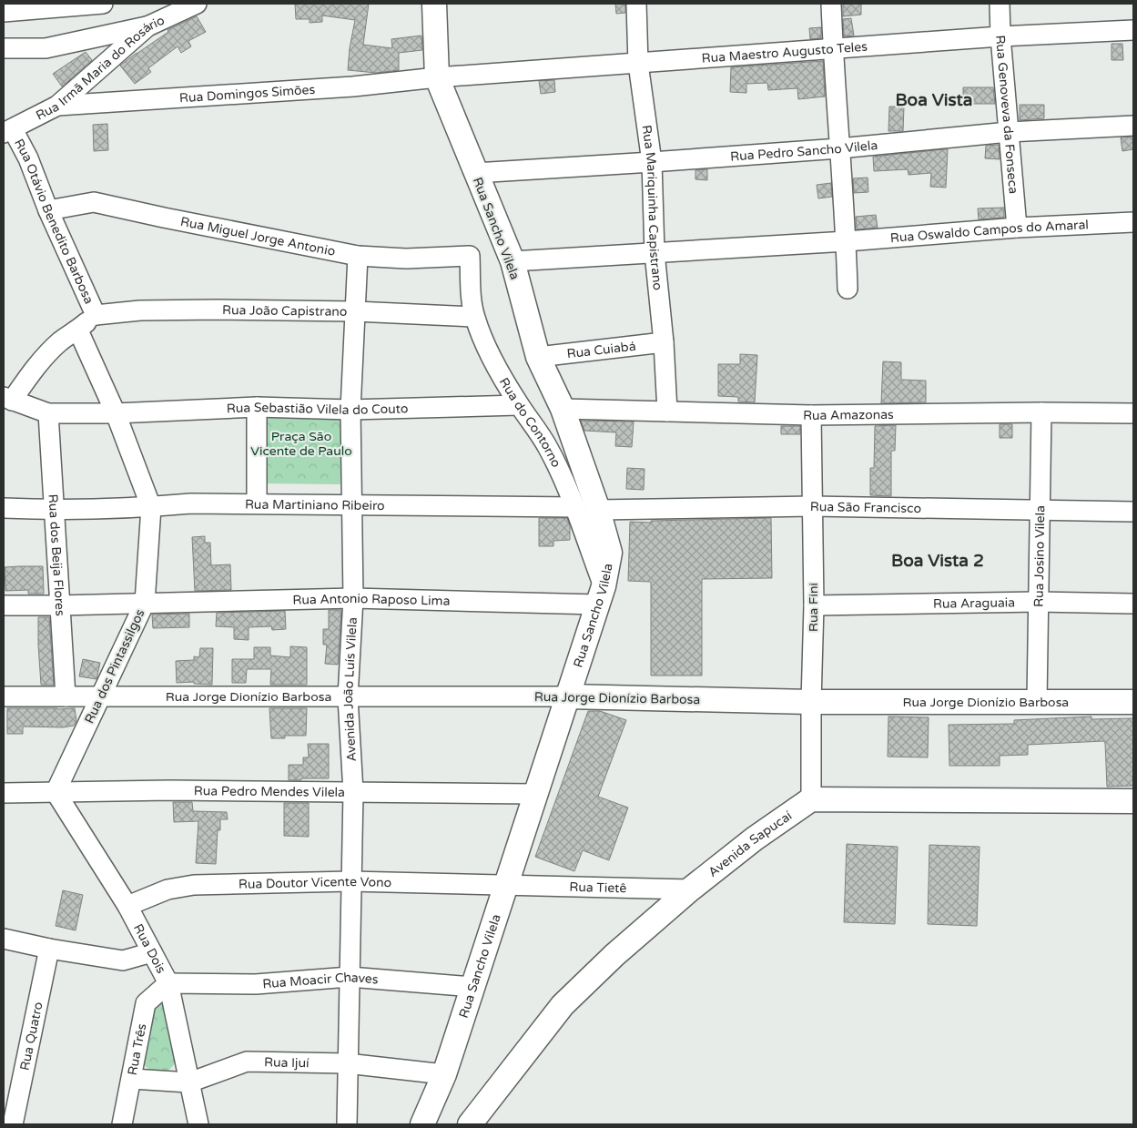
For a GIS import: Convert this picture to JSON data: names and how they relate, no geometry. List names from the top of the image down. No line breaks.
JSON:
{"streets":{"main road":["Rua Sancho Vilela","Rua Jorge Dionízio Barbosa","Avenida Sapucaí"],"street":["Rua Maestro Augusto Teles","Rua Irmã Maria do Rosário","Rua Domingos Simões","Rua Genoveva da Fonseca","Rua Pedro Sancho Vilela","Rua Mariquinha Capistrano","Rua Otávio Benedito Barbosa","Rua Oswaldo Campos do Amaral","Rua Miguel Jorge Antonio","Rua João Capistrano","Rua Cuiabá","Rua Sebastião Vilela do Couto","Rua Amazonas","Rua do Contorno","Rua Martiniano Ribeiro","Rua São Francisco","Rua dos Beija Flores","Rua Josino Vilela","Rua Antonio Raposo Lima","Rua Araguaia","Rua Fini","Rua dos Pintassilgos","Avenida João Luís Vilela","Rua Pedro Mendes Vilela","Rua Doutor Vicente Vono","Rua Tietê","Rua Dois","Rua Moacir Chaves","Rua Quatro","Rua Três","Rua Ijuí"]},"crossings":[["Rua Maestro Augusto Teles","Rua Domingos Simões"],["Rua Maestro Augusto Teles","Rua Genoveva da Fonseca"],["Rua Maestro Augusto Teles","Rua Mariquinha Capistrano"],["Rua Maestro Augusto Teles","Rua Sancho Vilela"],["Rua Irmã Maria do Rosário","Rua Domingos Simões"],["Rua Irmã Maria do Rosário","Rua Otávio Benedito Barbosa"],["Rua Domingos Simões","Rua Sancho Vilela"],["Rua Genoveva da Fonseca","Rua Pedro Sancho Vilela"],["Rua Genoveva da Fonseca","Rua Oswaldo Campos do Amaral"],["Rua Pedro Sancho Vilela","Rua Mariquinha Capistrano"],["Rua Pedro Sancho Vilela","Rua Sancho Vilela"],["Rua Mariquinha Capistrano","Rua Oswaldo Campos do Amaral"],["Rua Mariquinha Capistrano","Rua Cuiabá"],["Rua Mariquinha Capistrano","Rua Amazonas"],["Rua Otávio Benedito Barbosa","Rua Miguel Jorge Antonio"],["Rua Otávio Benedito Barbosa","Rua João Capistrano"],["Rua Sancho Vilela","Rua Oswaldo Campos do Amaral"],["Rua Sancho Vilela","Rua Cuiabá"],["Rua Sancho Vilela","Rua Amazonas"],["Rua Sancho Vilela","Rua do Contorno"],["Rua Sancho Vilela","Rua São Francisco"],["Rua Sancho Vilela","Rua Antonio Raposo Lima"],["Rua Sancho Vilela","Rua Jorge Dionízio Barbosa"],["Rua Sancho Vilela","Rua Pedro Mendes Vilela"],["Rua Sancho Vilela","Rua Doutor Vicente Vono"],["Rua Sancho Vilela","Rua Tietê"],["Rua Sancho Vilela","Rua Moacir Chaves"],["Rua Sancho Vilela","Rua Ijuí"],["Rua Miguel Jorge Antonio","Rua do Contorno"],["Rua Miguel Jorge Antonio","Avenida João Luís Vilela"],["Rua João Capistrano","Rua do Contorno"],["Rua João Capistrano","Avenida João Luís Vilela"],["Rua Sebastião Vilela do Couto","Rua do Contorno"],["Rua Sebastião Vilela do Couto","Rua dos Beija Flores"],["Rua Sebastião Vilela do Couto","Rua dos Pintassilgos"],["Rua Sebastião Vilela do Couto","Avenida João Luís Vilela"],["Rua Amazonas","Rua Josino Vilela"],["Rua Amazonas","Rua Fini"],["Rua do Contorno","Rua Martiniano Ribeiro"],["Rua do Contorno","Rua Antonio Raposo Lima"],["Rua Martiniano Ribeiro","Rua dos Beija Flores"],["Rua Martiniano Ribeiro","Rua dos Pintassilgos"],["Rua Martiniano Ribeiro","Avenida João Luís Vilela"],["Rua São Francisco","Rua Josino Vilela"],["Rua São Francisco","Rua Fini"],["Rua dos Beija Flores","Rua Antonio Raposo Lima"],["Rua dos Beija Flores","Rua Jorge Dionízio Barbosa"],["Rua Josino Vilela","Rua Araguaia"],["Rua Josino Vilela","Rua Jorge Dionízio Barbosa"],["Rua Antonio Raposo Lima","Rua dos Pintassilgos"],["Rua Antonio Raposo Lima","Avenida João Luís Vilela"],["Rua Araguaia","Rua Fini"],["Rua Fini","Rua Jorge Dionízio Barbosa"],["Rua Fini","Avenida Sapucaí"],["Rua dos Pintassilgos","Rua Jorge Dionízio Barbosa"],["Rua dos Pintassilgos","Rua Pedro Mendes Vilela"],["Rua dos Pintassilgos","Rua Dois"],["Avenida João Luís Vilela","Rua Jorge Dionízio Barbosa"],["Avenida João Luís Vilela","Rua Pedro Mendes Vilela"],["Avenida João Luís Vilela","Rua Doutor Vicente Vono"],["Avenida João Luís Vilela","Rua Moacir Chaves"],["Avenida João Luís Vilela","Rua Ijuí"],["Rua Pedro Mendes Vilela","Rua Dois"],["Avenida Sapucaí","Rua Tietê"],["Rua Doutor Vicente Vono","Rua Tietê"],["Rua Doutor Vicente Vono","Rua Dois"],["Rua Dois","Rua Moacir Chaves"],["Rua Dois","Rua Três"],["Rua Dois","Rua Ijuí"],["Rua Moacir Chaves","Rua Três"],["Rua Três","Rua Ijuí"]],"districts":["Boa Vista","Boa Vista 2"],"parks":["Praça São Vicente de Paulo"]}
